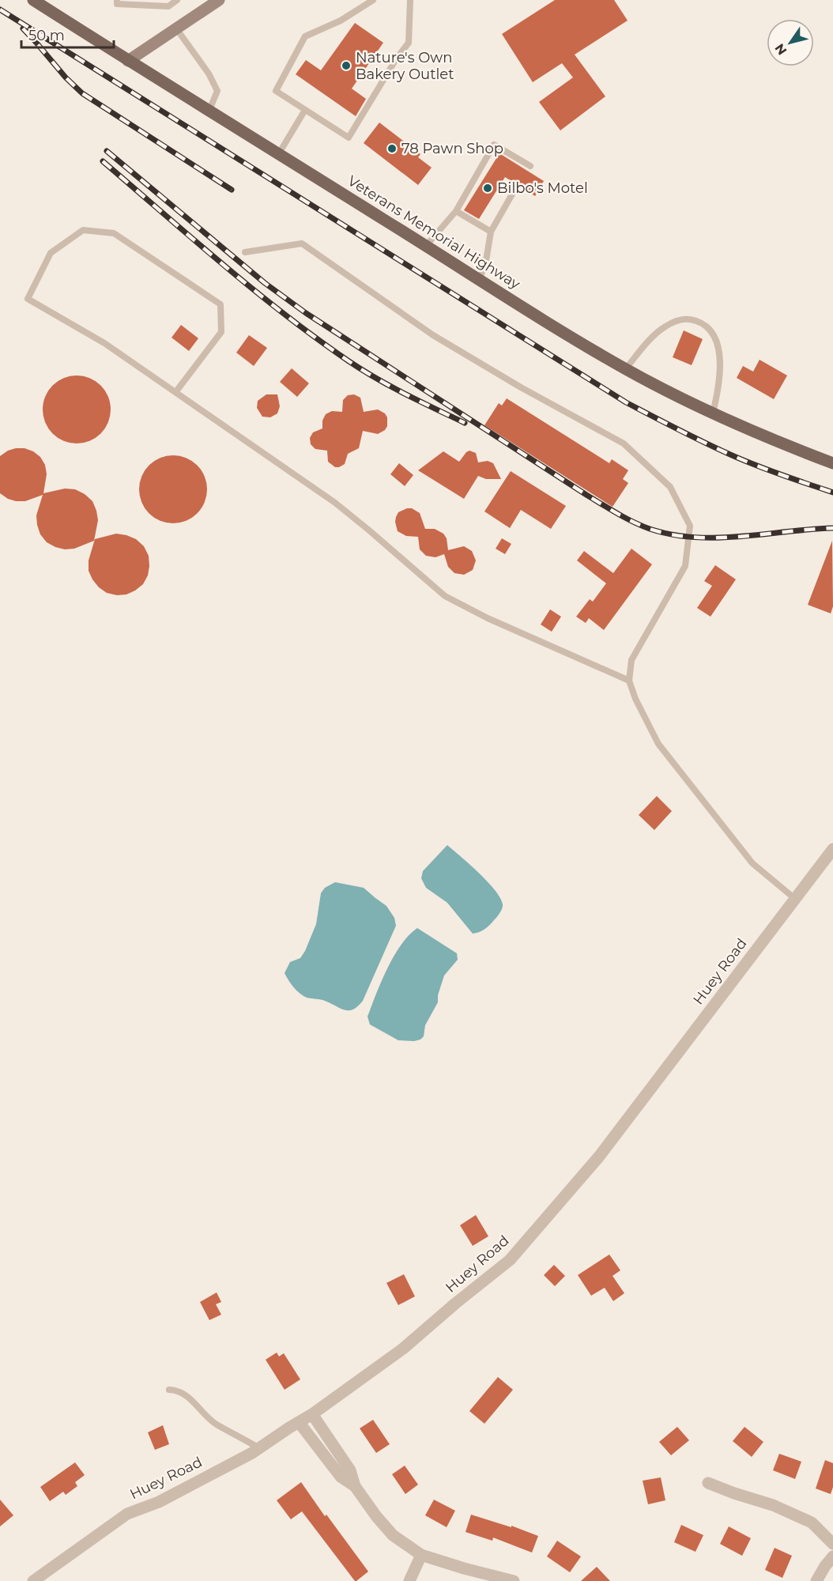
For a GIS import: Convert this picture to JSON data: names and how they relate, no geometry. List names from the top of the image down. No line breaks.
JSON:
{"streets":{"main road":["Veterans Memorial Highway"],"street":["Huey Road"]},"places":["Nature's Own Bakery Outlet","78 Pawn Shop","Bilbo's Motel"],"scale_bar":"50 m","north":"bottom left"}
